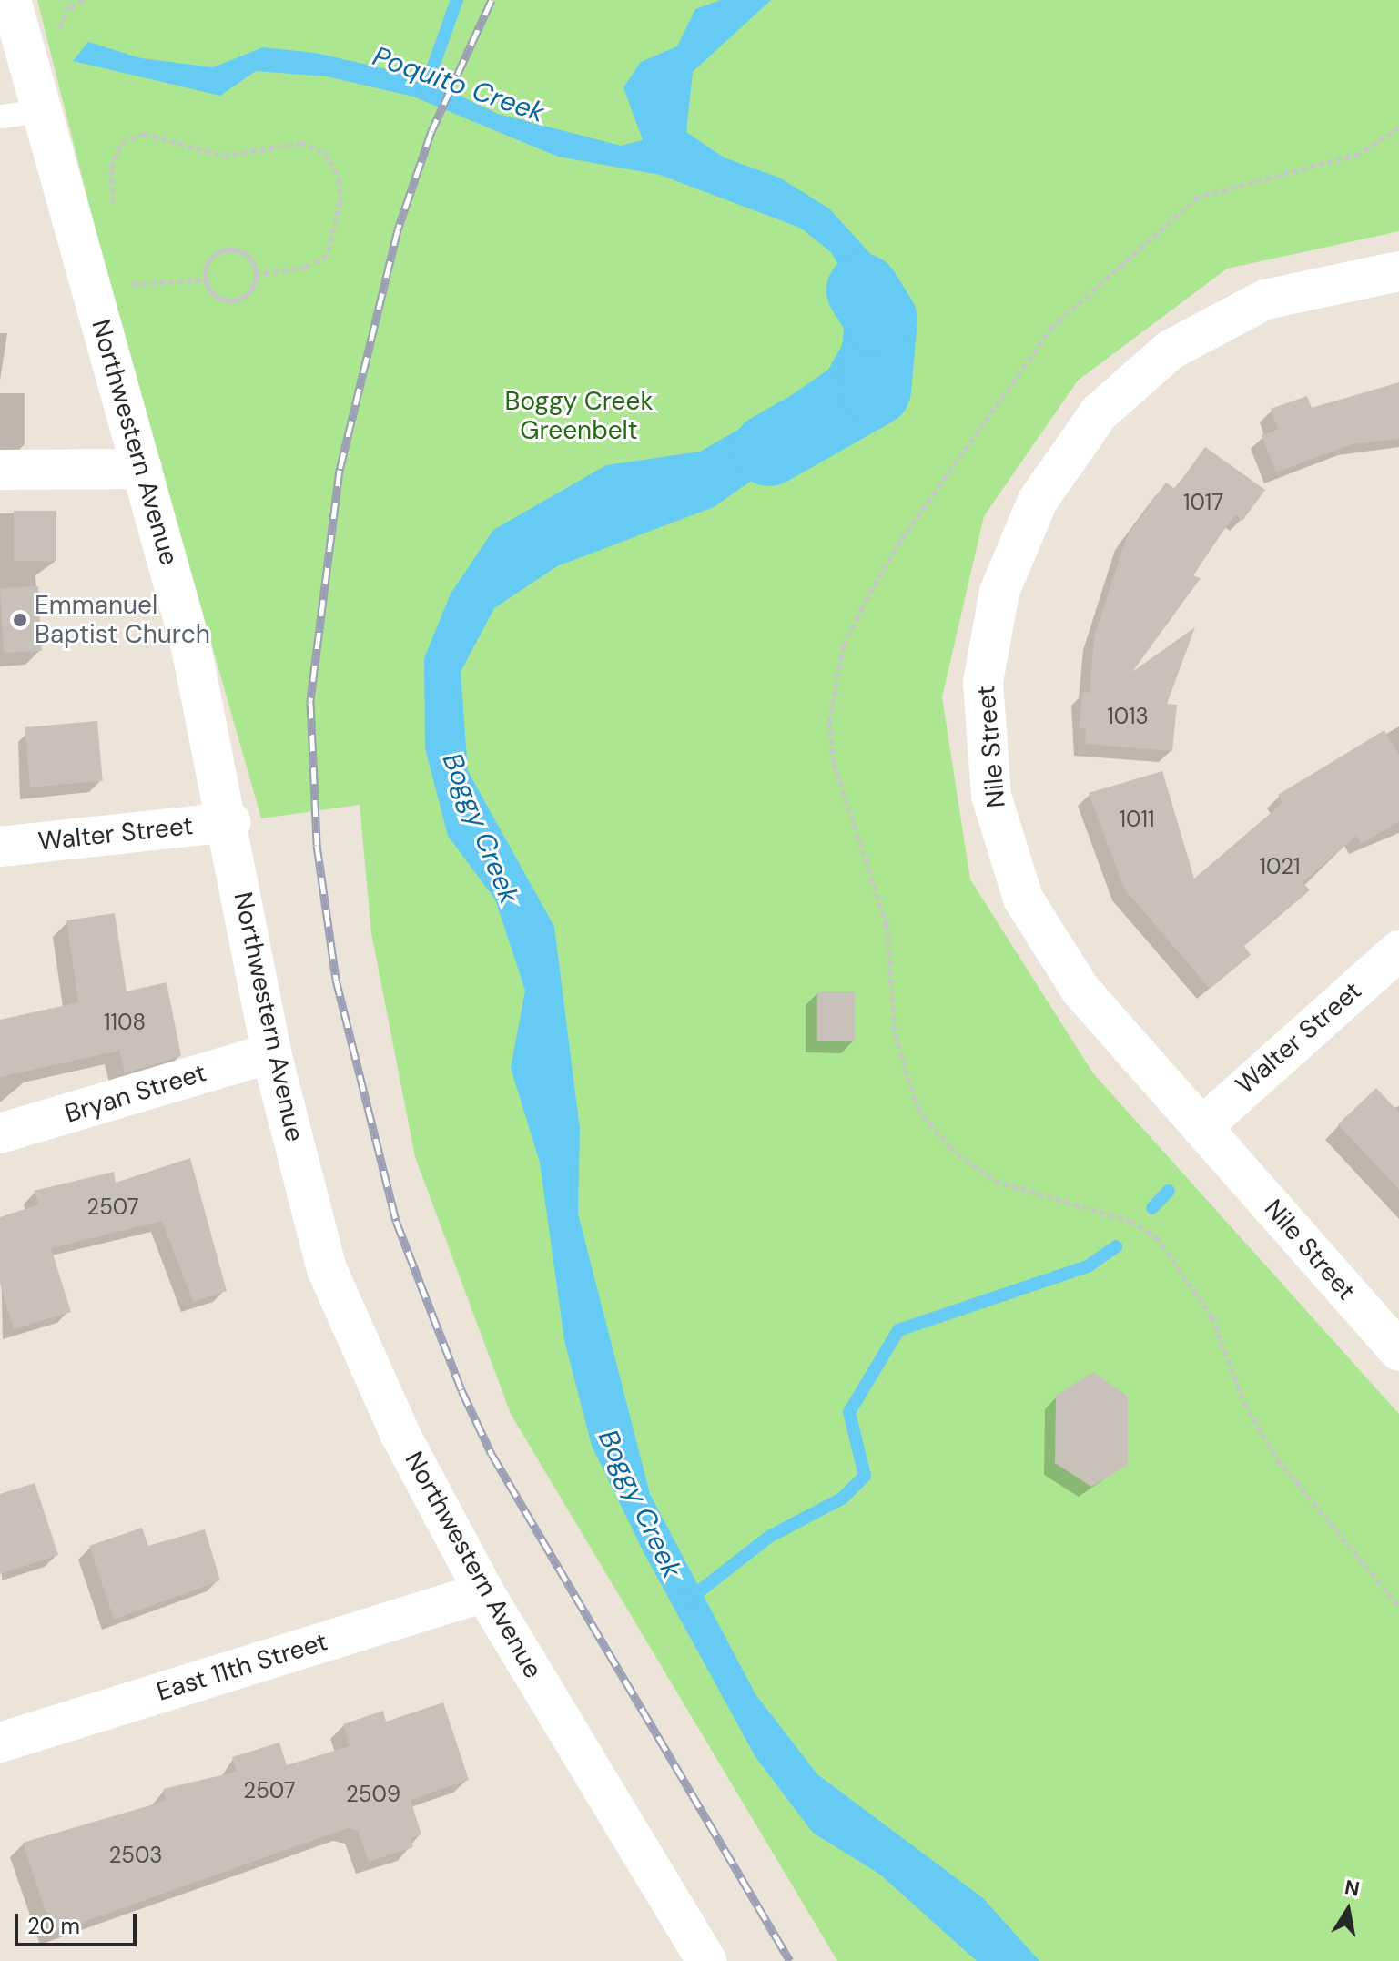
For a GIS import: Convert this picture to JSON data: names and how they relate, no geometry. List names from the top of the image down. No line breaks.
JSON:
{"streets":{"street":["Northwestern Avenue","Nile Street","Walter Street","Bryan Street","East 11th Street"]},"crossings":[["Northwestern Avenue","Walter Street"],["Northwestern Avenue","Bryan Street"],["Northwestern Avenue","East 11th Street"],["Nile Street","Walter Street"]],"water":["Poquito Creek","Boggy Creek"],"parks":["Boggy Creek Greenbelt"],"places":["Emmanuel Baptist Church"],"house_numbers":["1017","1013","1011","1021","1108","2507","2507","2509","2503"],"scale_bar":"20 m","north":"top"}
